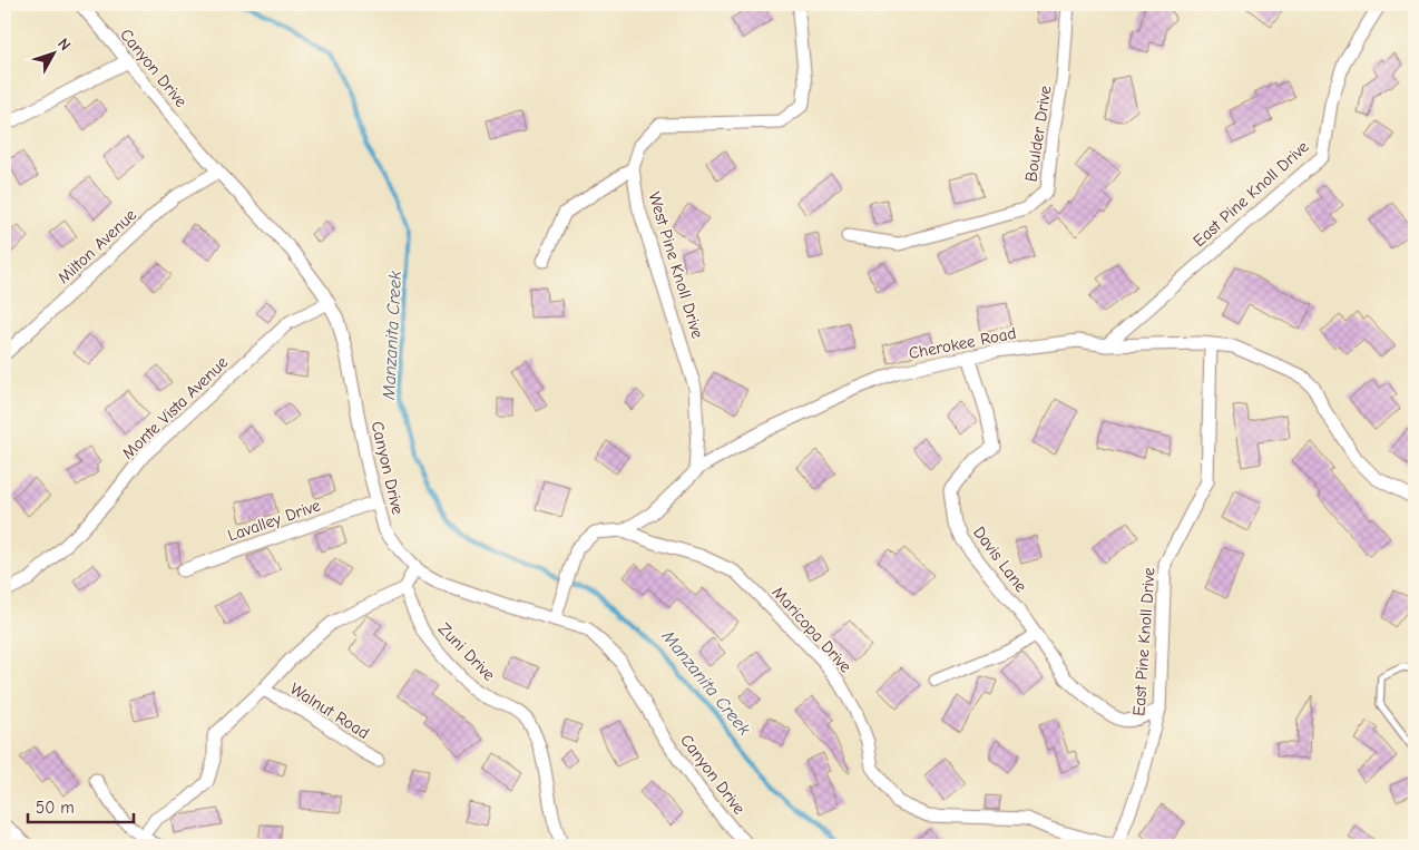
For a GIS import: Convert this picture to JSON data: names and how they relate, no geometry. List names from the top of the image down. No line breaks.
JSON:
{"streets":{"street":["Canyon Drive","Boulder Drive","East Pine Knoll Drive","Milton Avenue","West Pine Knoll Drive","Cherokee Road","Monte Vista Avenue","Lavalley Drive","Davis Lane","Maricopa Drive","Zuni Drive","Walnut Road"]},"crossings":[["Canyon Drive","Milton Avenue"],["Canyon Drive","Cherokee Road"],["Canyon Drive","Monte Vista Avenue"],["Canyon Drive","Lavalley Drive"],["East Pine Knoll Drive","Cherokee Road"],["East Pine Knoll Drive","Davis Lane"],["West Pine Knoll Drive","Cherokee Road"],["Cherokee Road","Davis Lane"],["Cherokee Road","Maricopa Drive"],["Zuni Drive","Walnut Road"]],"water":["Manzanita Creek"],"scale_bar":"50 m","north":"top right"}
